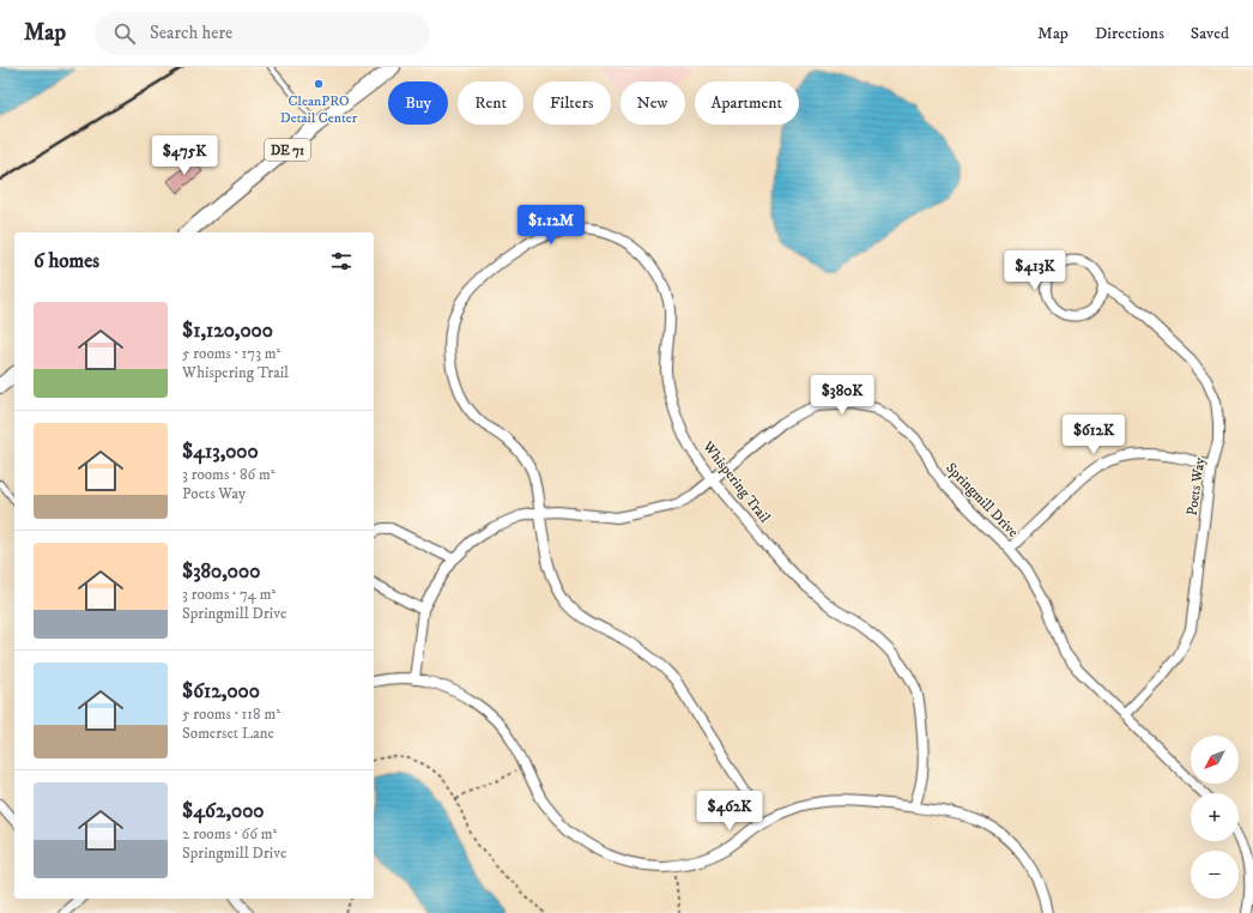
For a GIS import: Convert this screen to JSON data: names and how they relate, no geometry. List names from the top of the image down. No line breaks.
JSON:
{"streets":{"main road":["DE 71"],"street":["Whispering Trail","Poets Way","Springmill Drive"]},"crossings":[["Whispering Trail","Springmill Drive"],["Poets Way","Springmill Drive"]],"places":["CleanPRO Detail Center"],"north":"bottom left","page":{"header":"Map","search":"Search here","nav":["Map","Directions","Saved"],"chip":["Buy","Rent","Filters","New","Apartment"],"price":["$475K","$1.12M","$413K","$380K","$612K","$462K"],"heading":"6 homes","list":[{"name":"$1,120,000","note":"5 rooms · 173 m² · Whispering Trail"},{"name":"$413,000","note":"3 rooms · 86 m² · Poets Way"},{"name":"$380,000","note":"3 rooms · 74 m² · Springmill Drive"},{"name":"$612,000","note":"5 rooms · 118 m² · Somerset Lane"},{"name":"$462,000","note":"2 rooms · 66 m² · Springmill Drive"}],"map_buttons":["+","−"]}}
